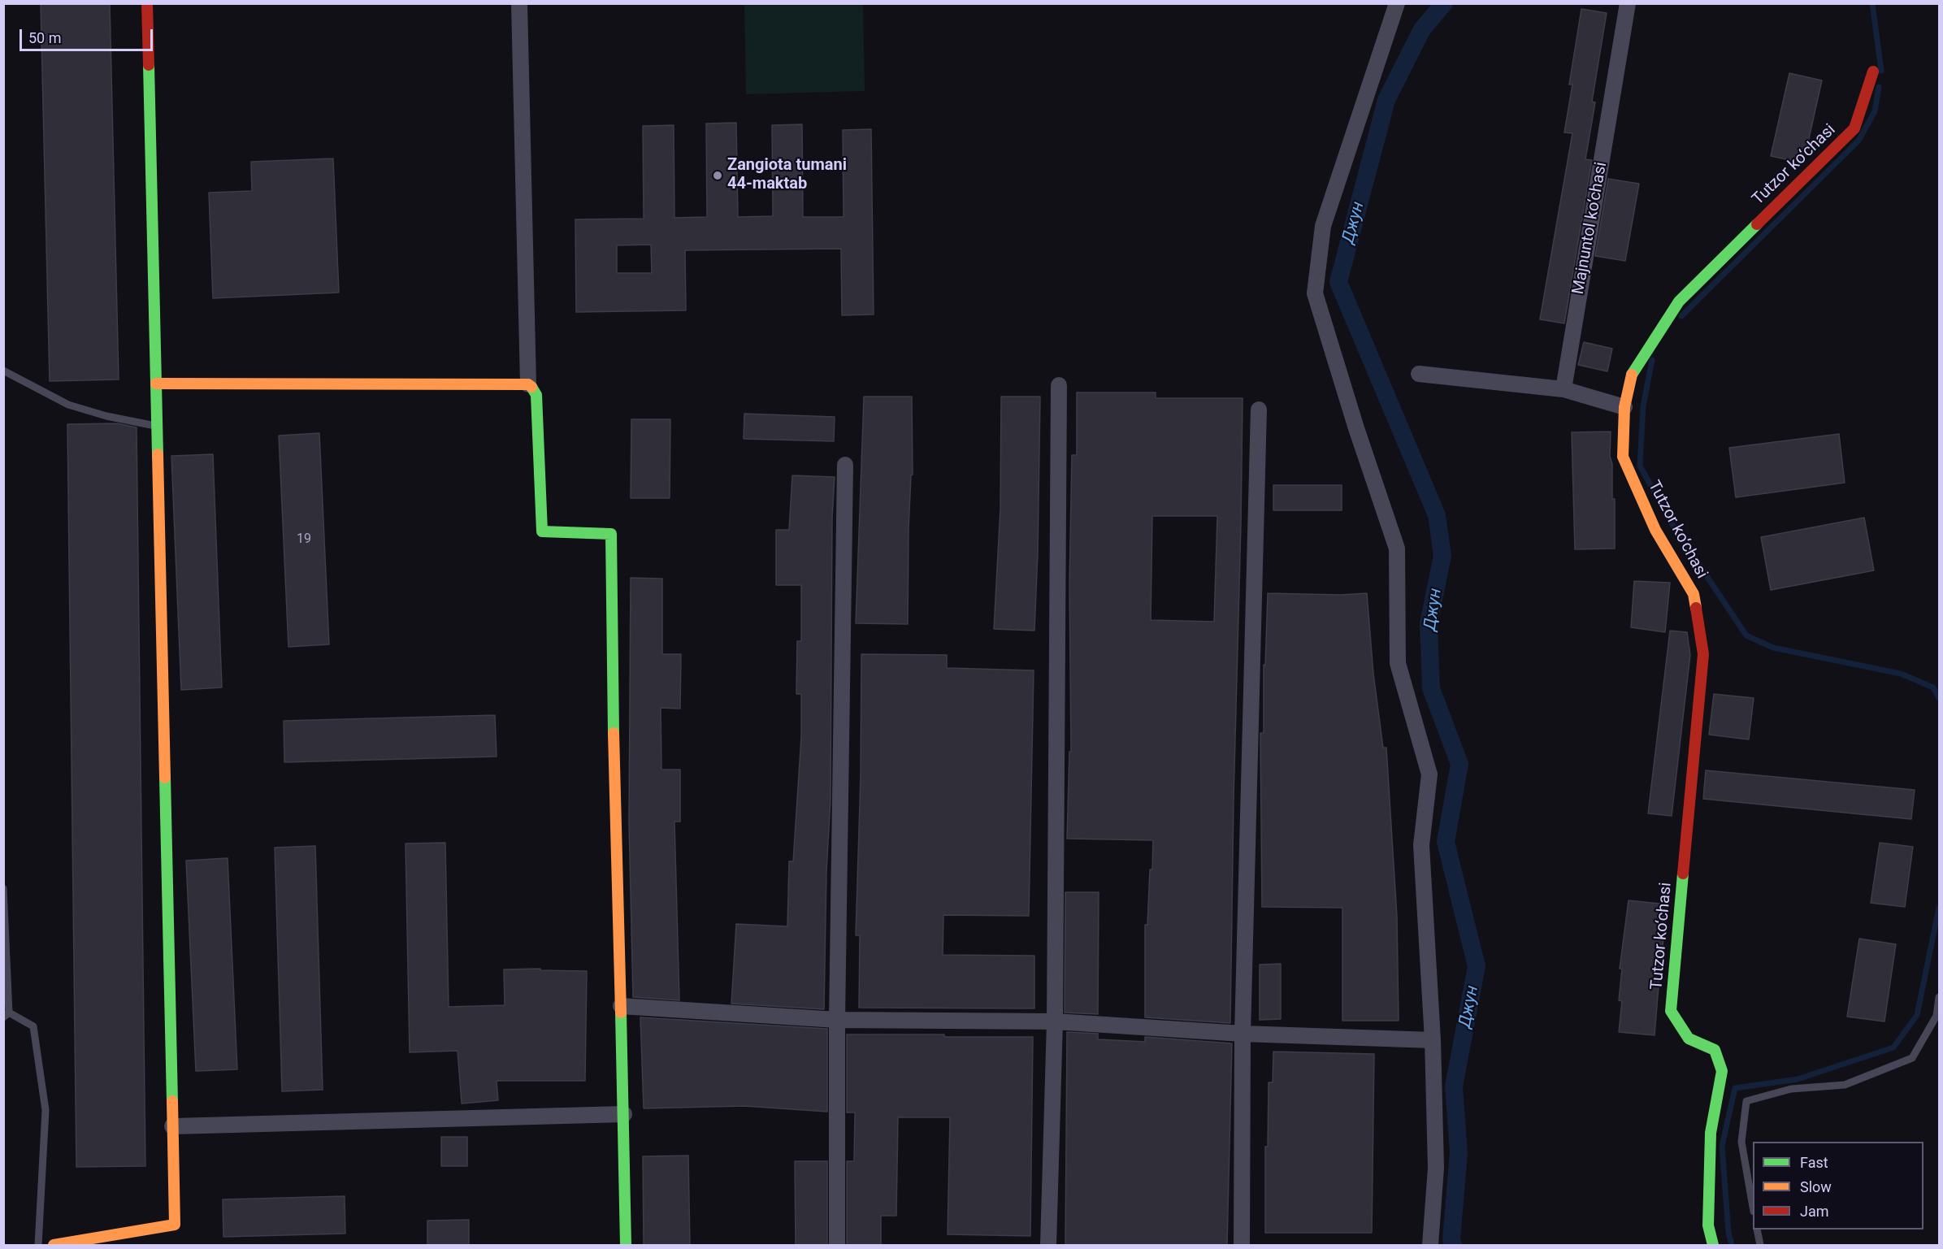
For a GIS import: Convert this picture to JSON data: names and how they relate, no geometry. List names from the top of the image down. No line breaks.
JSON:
{"streets":{"street":["Tutzor ko‘chasi","Majnuntol ko‘chasi"]},"water":["Джун"],"places":["Zangiota tumani 44-maktab"],"house_numbers":["19"],"legend":["Fast","Slow","Jam"],"scale_bar":"50 m"}
